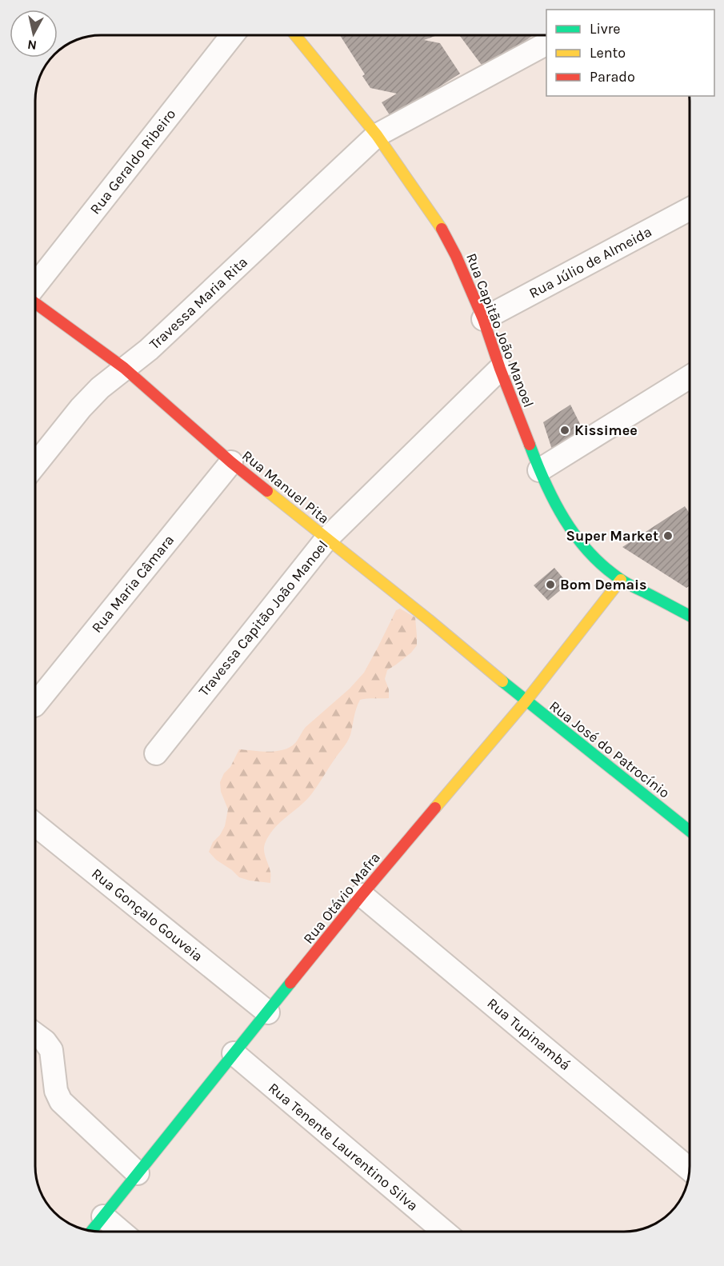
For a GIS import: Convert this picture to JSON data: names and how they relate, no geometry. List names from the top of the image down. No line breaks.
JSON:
{"streets":{"street":["Rua Geraldo Ribeiro","Rua Júlio de Almeida","Travessa Maria Rita","Rua Capitão João Manoel","Rua Manuel Pita","Rua Maria Câmara","Travessa Capitão João Manoel","Rua José do Patrocínio","Rua Otávio Mafra","Rua Gonçalo Gouveia","Rua Tupinambá","Rua Tenente Laurentino Silva"]},"crossings":[["Rua Júlio de Almeida","Rua Capitão João Manoel"],["Travessa Maria Rita","Rua Capitão João Manoel"],["Travessa Maria Rita","Rua Manuel Pita"],["Rua Capitão João Manoel","Travessa Capitão João Manoel"],["Rua Capitão João Manoel","Rua Otávio Mafra"],["Rua Manuel Pita","Rua Maria Câmara"],["Rua Manuel Pita","Travessa Capitão João Manoel"],["Rua Manuel Pita","Rua José do Patrocínio"],["Rua Manuel Pita","Rua Otávio Mafra"],["Rua José do Patrocínio","Rua Otávio Mafra"],["Rua Otávio Mafra","Rua Gonçalo Gouveia"],["Rua Otávio Mafra","Rua Tupinambá"],["Rua Otávio Mafra","Rua Tenente Laurentino Silva"]],"places":["Kissimee","Super Market","Bom Demais"],"legend":["Livre","Lento","Parado"],"north":"bottom"}
